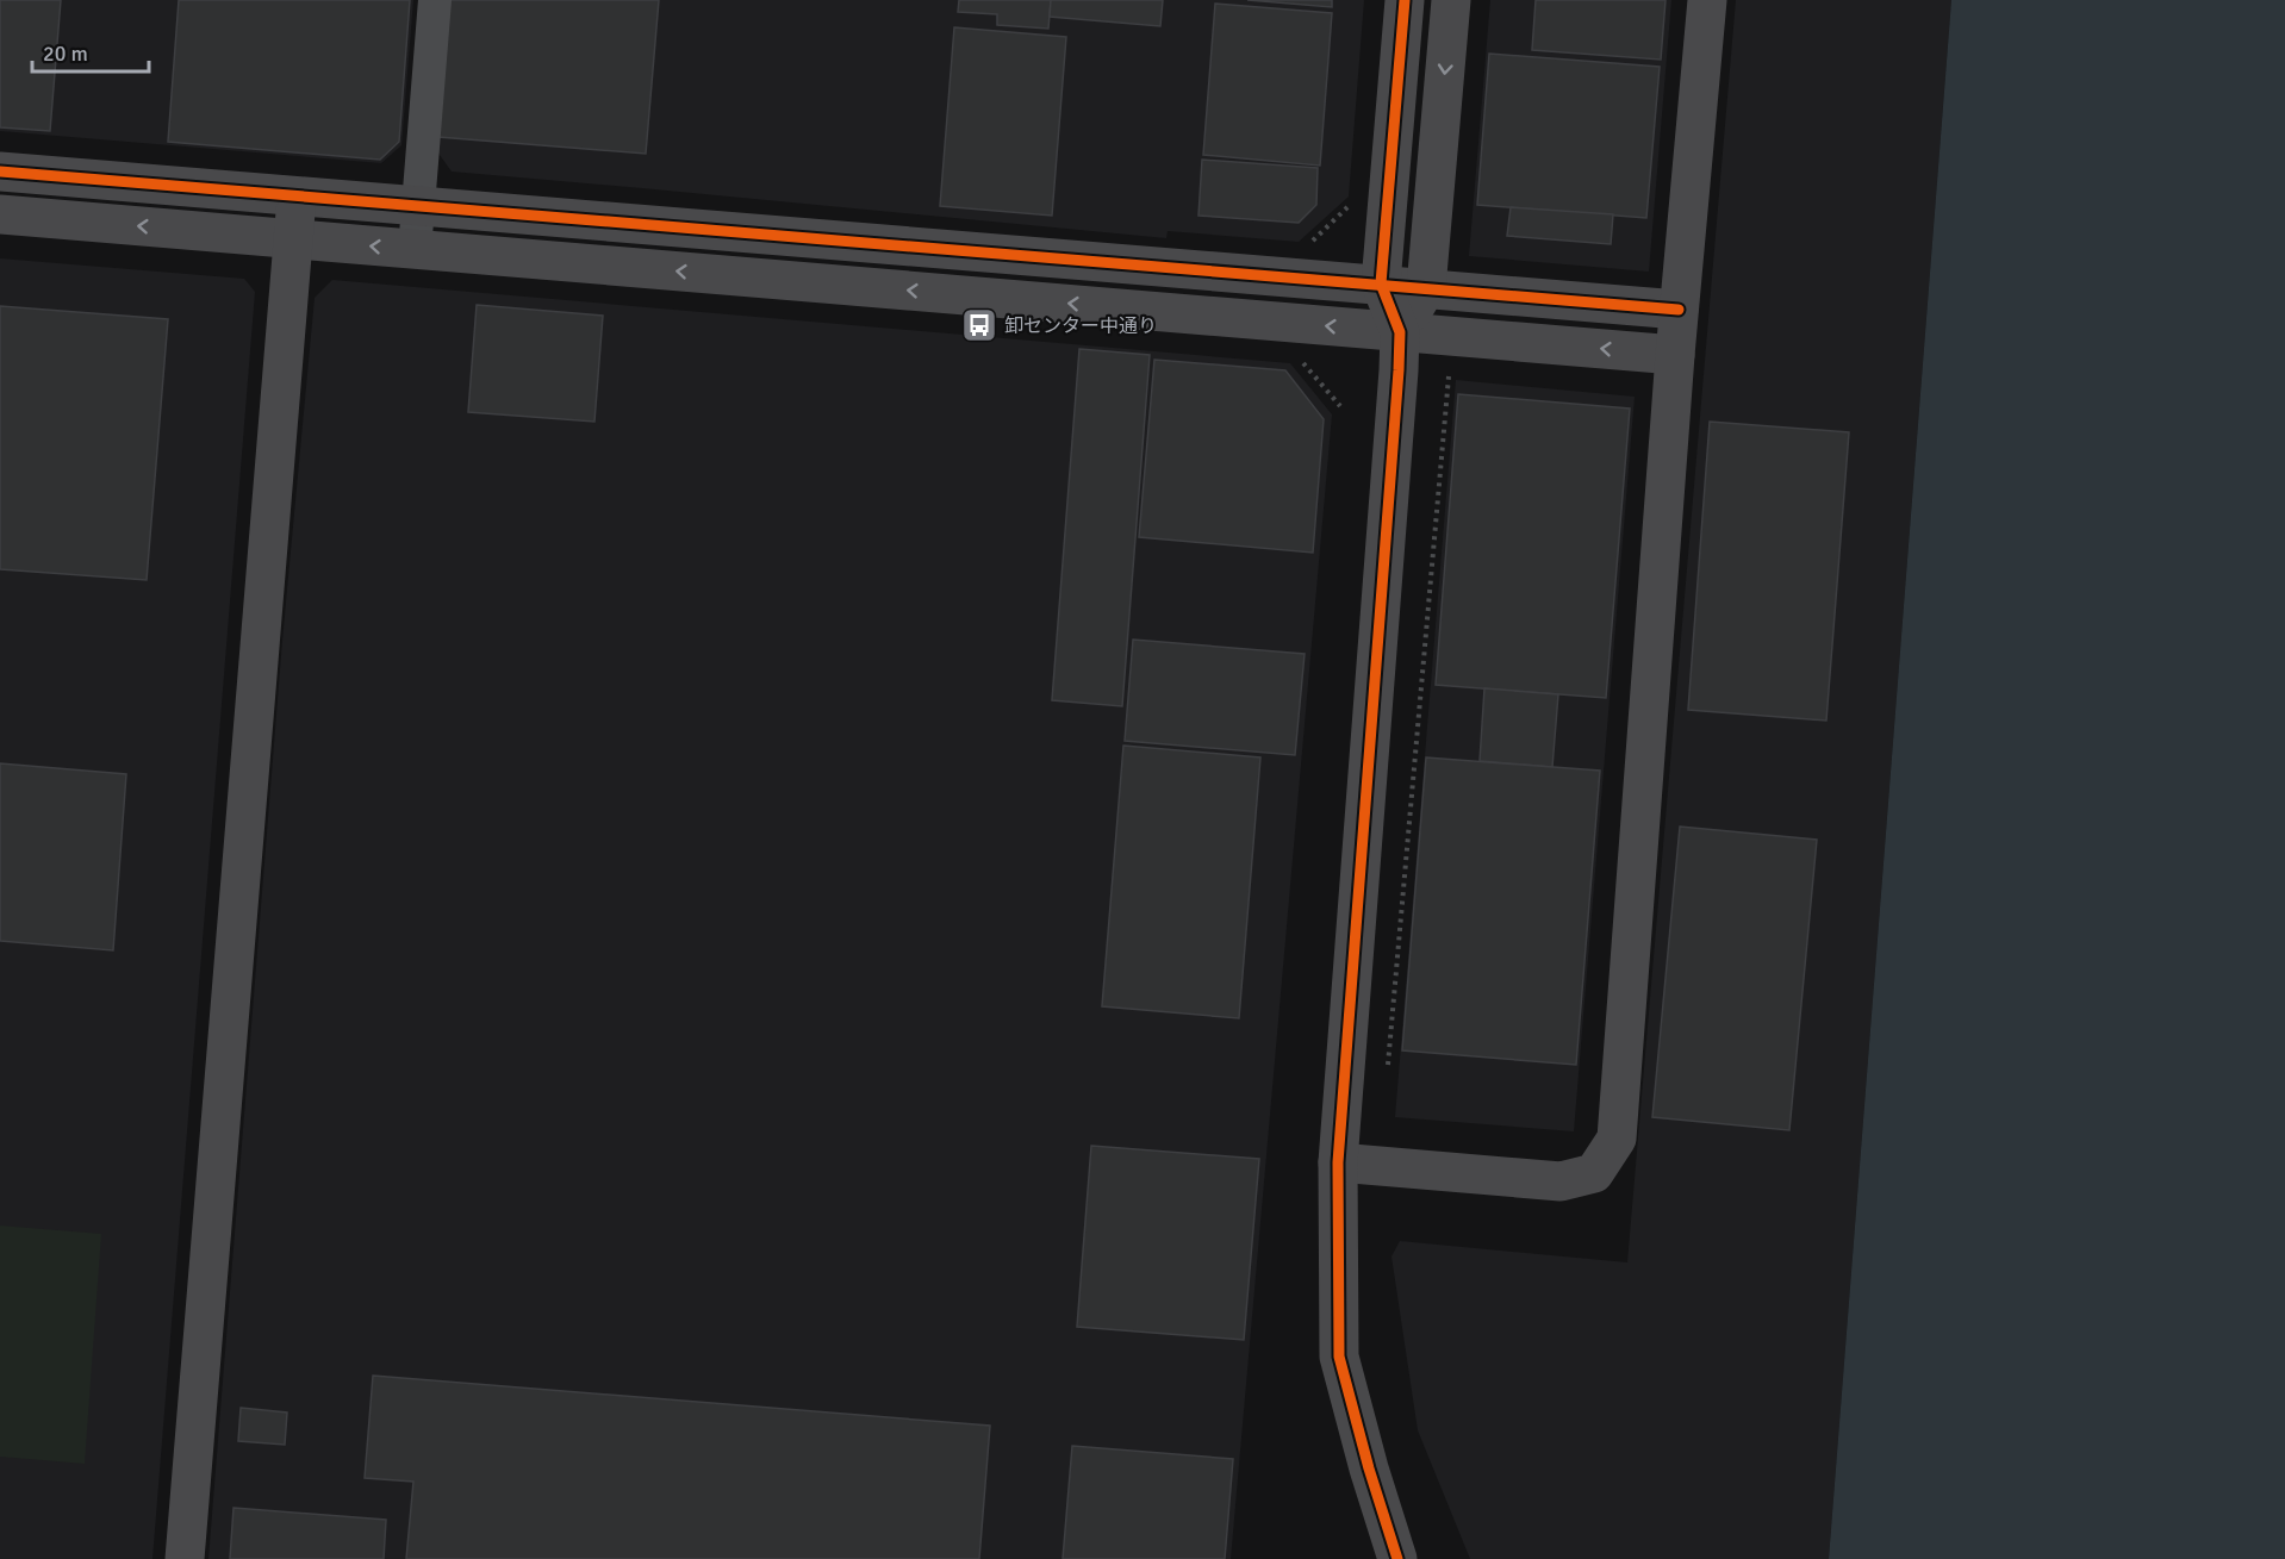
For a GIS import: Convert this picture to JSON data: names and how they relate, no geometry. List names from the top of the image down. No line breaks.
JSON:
{"places":{"bus stop":["卸センター中通り"]},"scale_bar":"20 m"}
